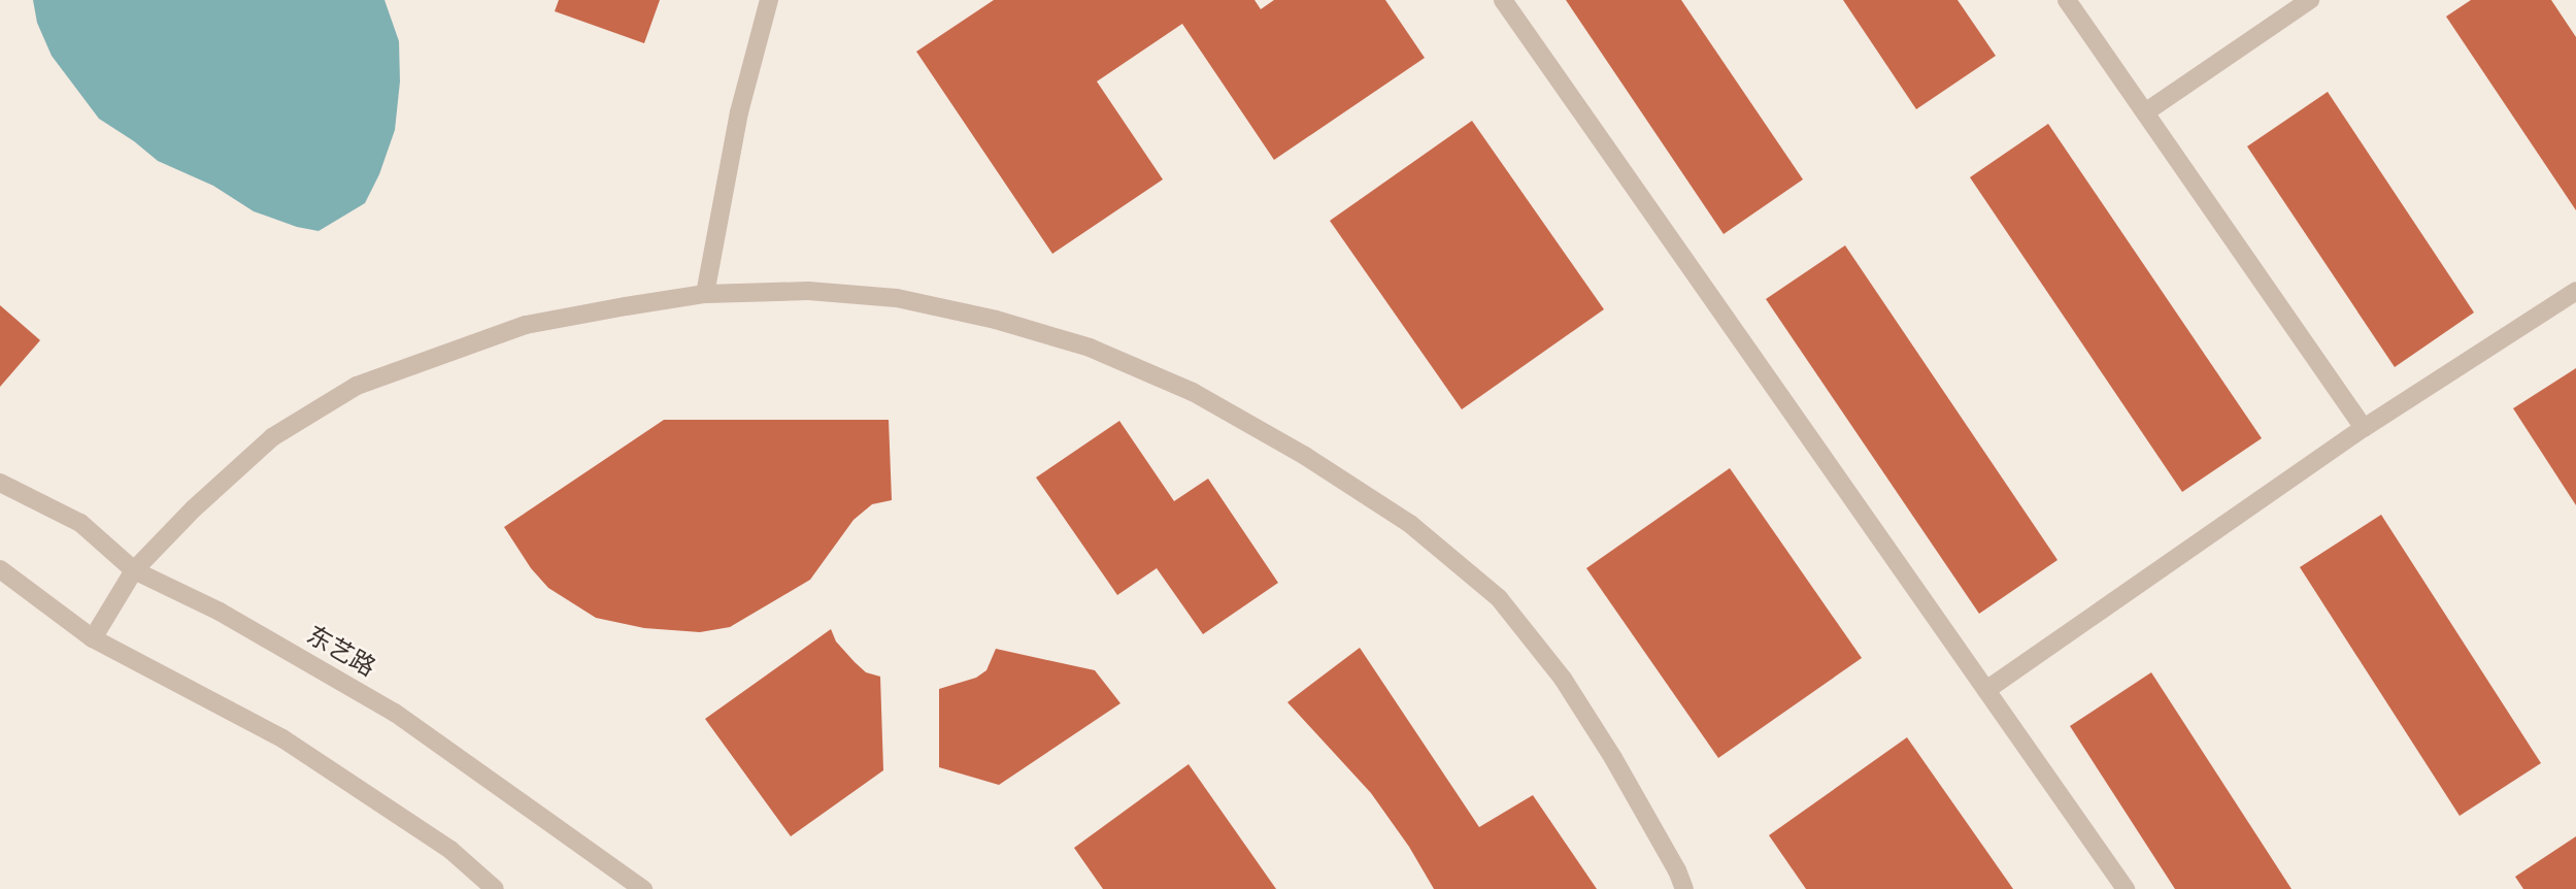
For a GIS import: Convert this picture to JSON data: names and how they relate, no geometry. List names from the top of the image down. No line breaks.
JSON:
{"streets":{"street":["东艺路"]}}
